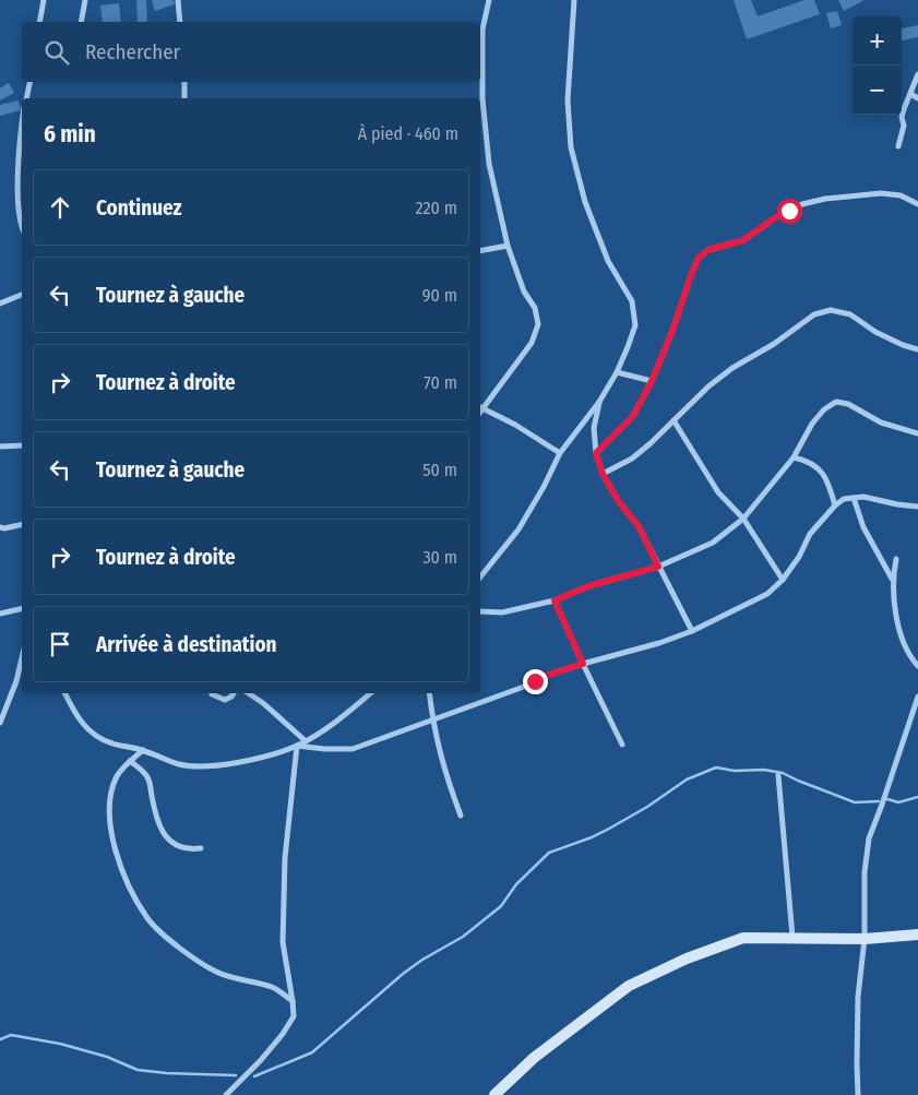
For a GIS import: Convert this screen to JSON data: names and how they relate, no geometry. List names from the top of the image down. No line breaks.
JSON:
{"page":{"map_buttons":["+","−"],"search":"Rechercher","heading":["6 min","À pied · 460 m"],"list":[["Continuez","220 m"],["Tournez à gauche","90 m"],["Tournez à droite","70 m"],["Tournez à gauche","50 m"],["Tournez à droite","30 m"],"Arrivée à destination"]}}
